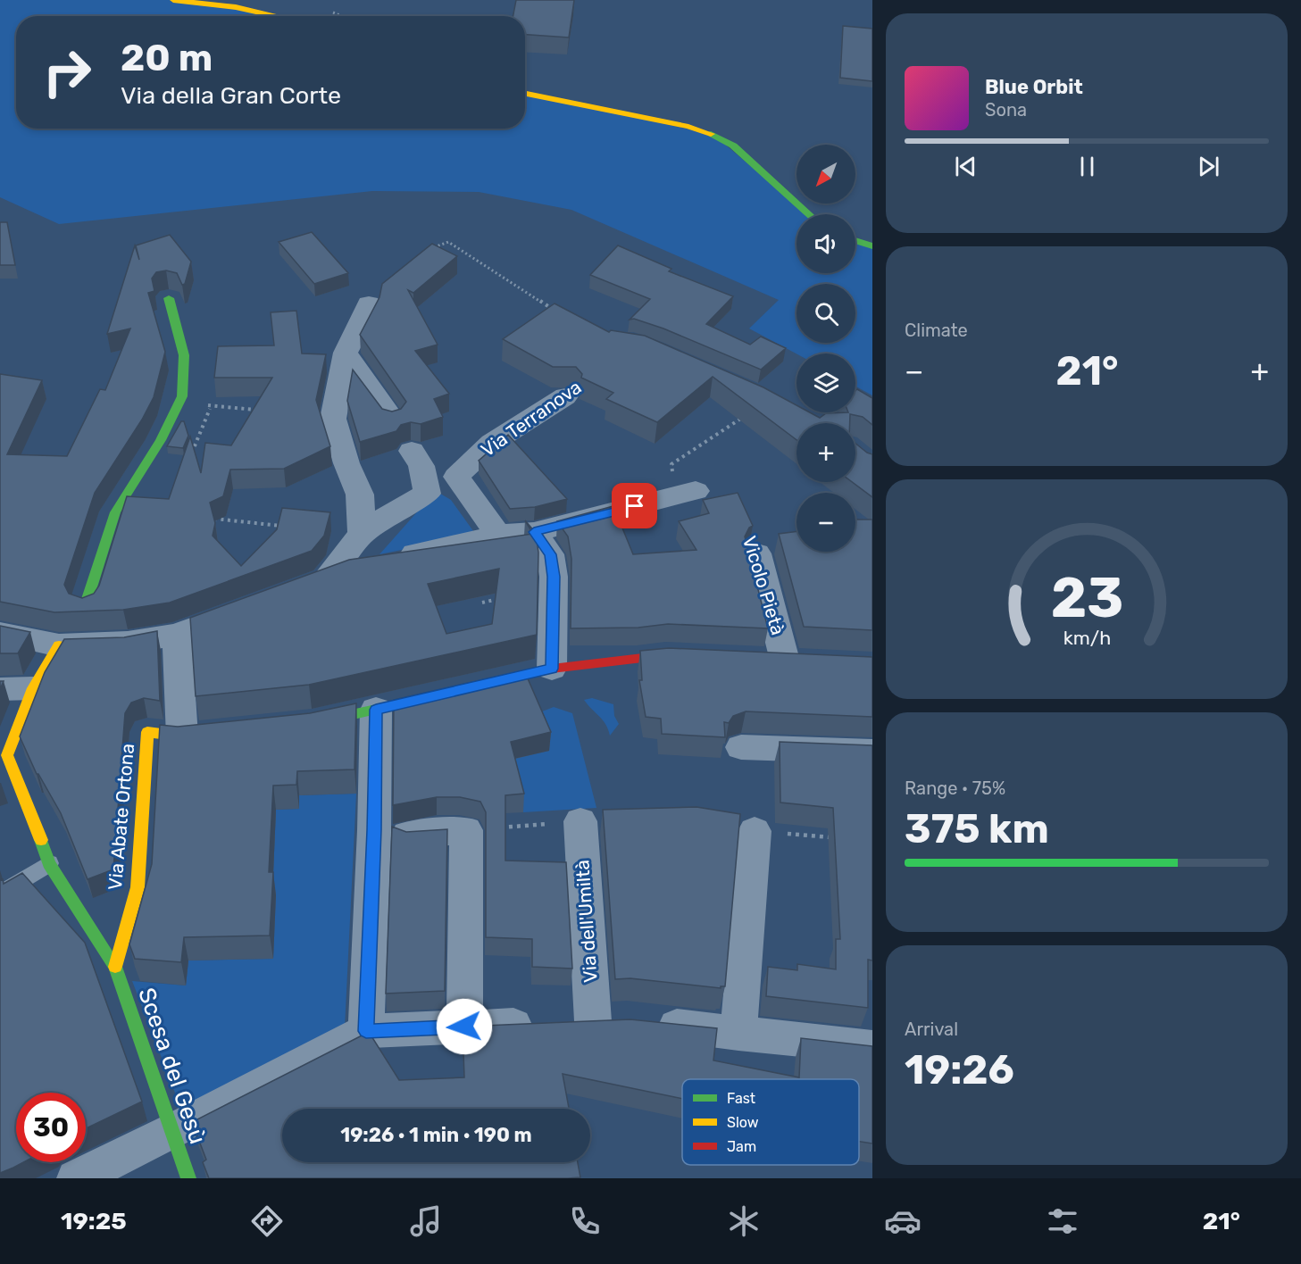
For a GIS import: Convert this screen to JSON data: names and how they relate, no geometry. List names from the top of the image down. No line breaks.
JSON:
{"streets":{"street":["Via Terranova","Vicolo Pietà","Via Abate Ortona","Via dell'Umiltà","Scesa del Gesù"]},"crossings":[["Via Abate Ortona","Scesa del Gesù"]],"legend":["Fast","Slow","Jam"],"north":"bottom left","page":{"turn":["20 m","Via della Gran Corte"],"song":["Blue Orbit","Sona"],"map_buttons":["+","−"],"tile":["Climate",["Range · 75%","375 km"],["Arrival","19:26"]],"heat":["−","21°","+"],"limit":"30","trip":"19:26 · 1 min · 190 m","tabs":["19:25","21°"],"gauge":["23","km/h"]}}
